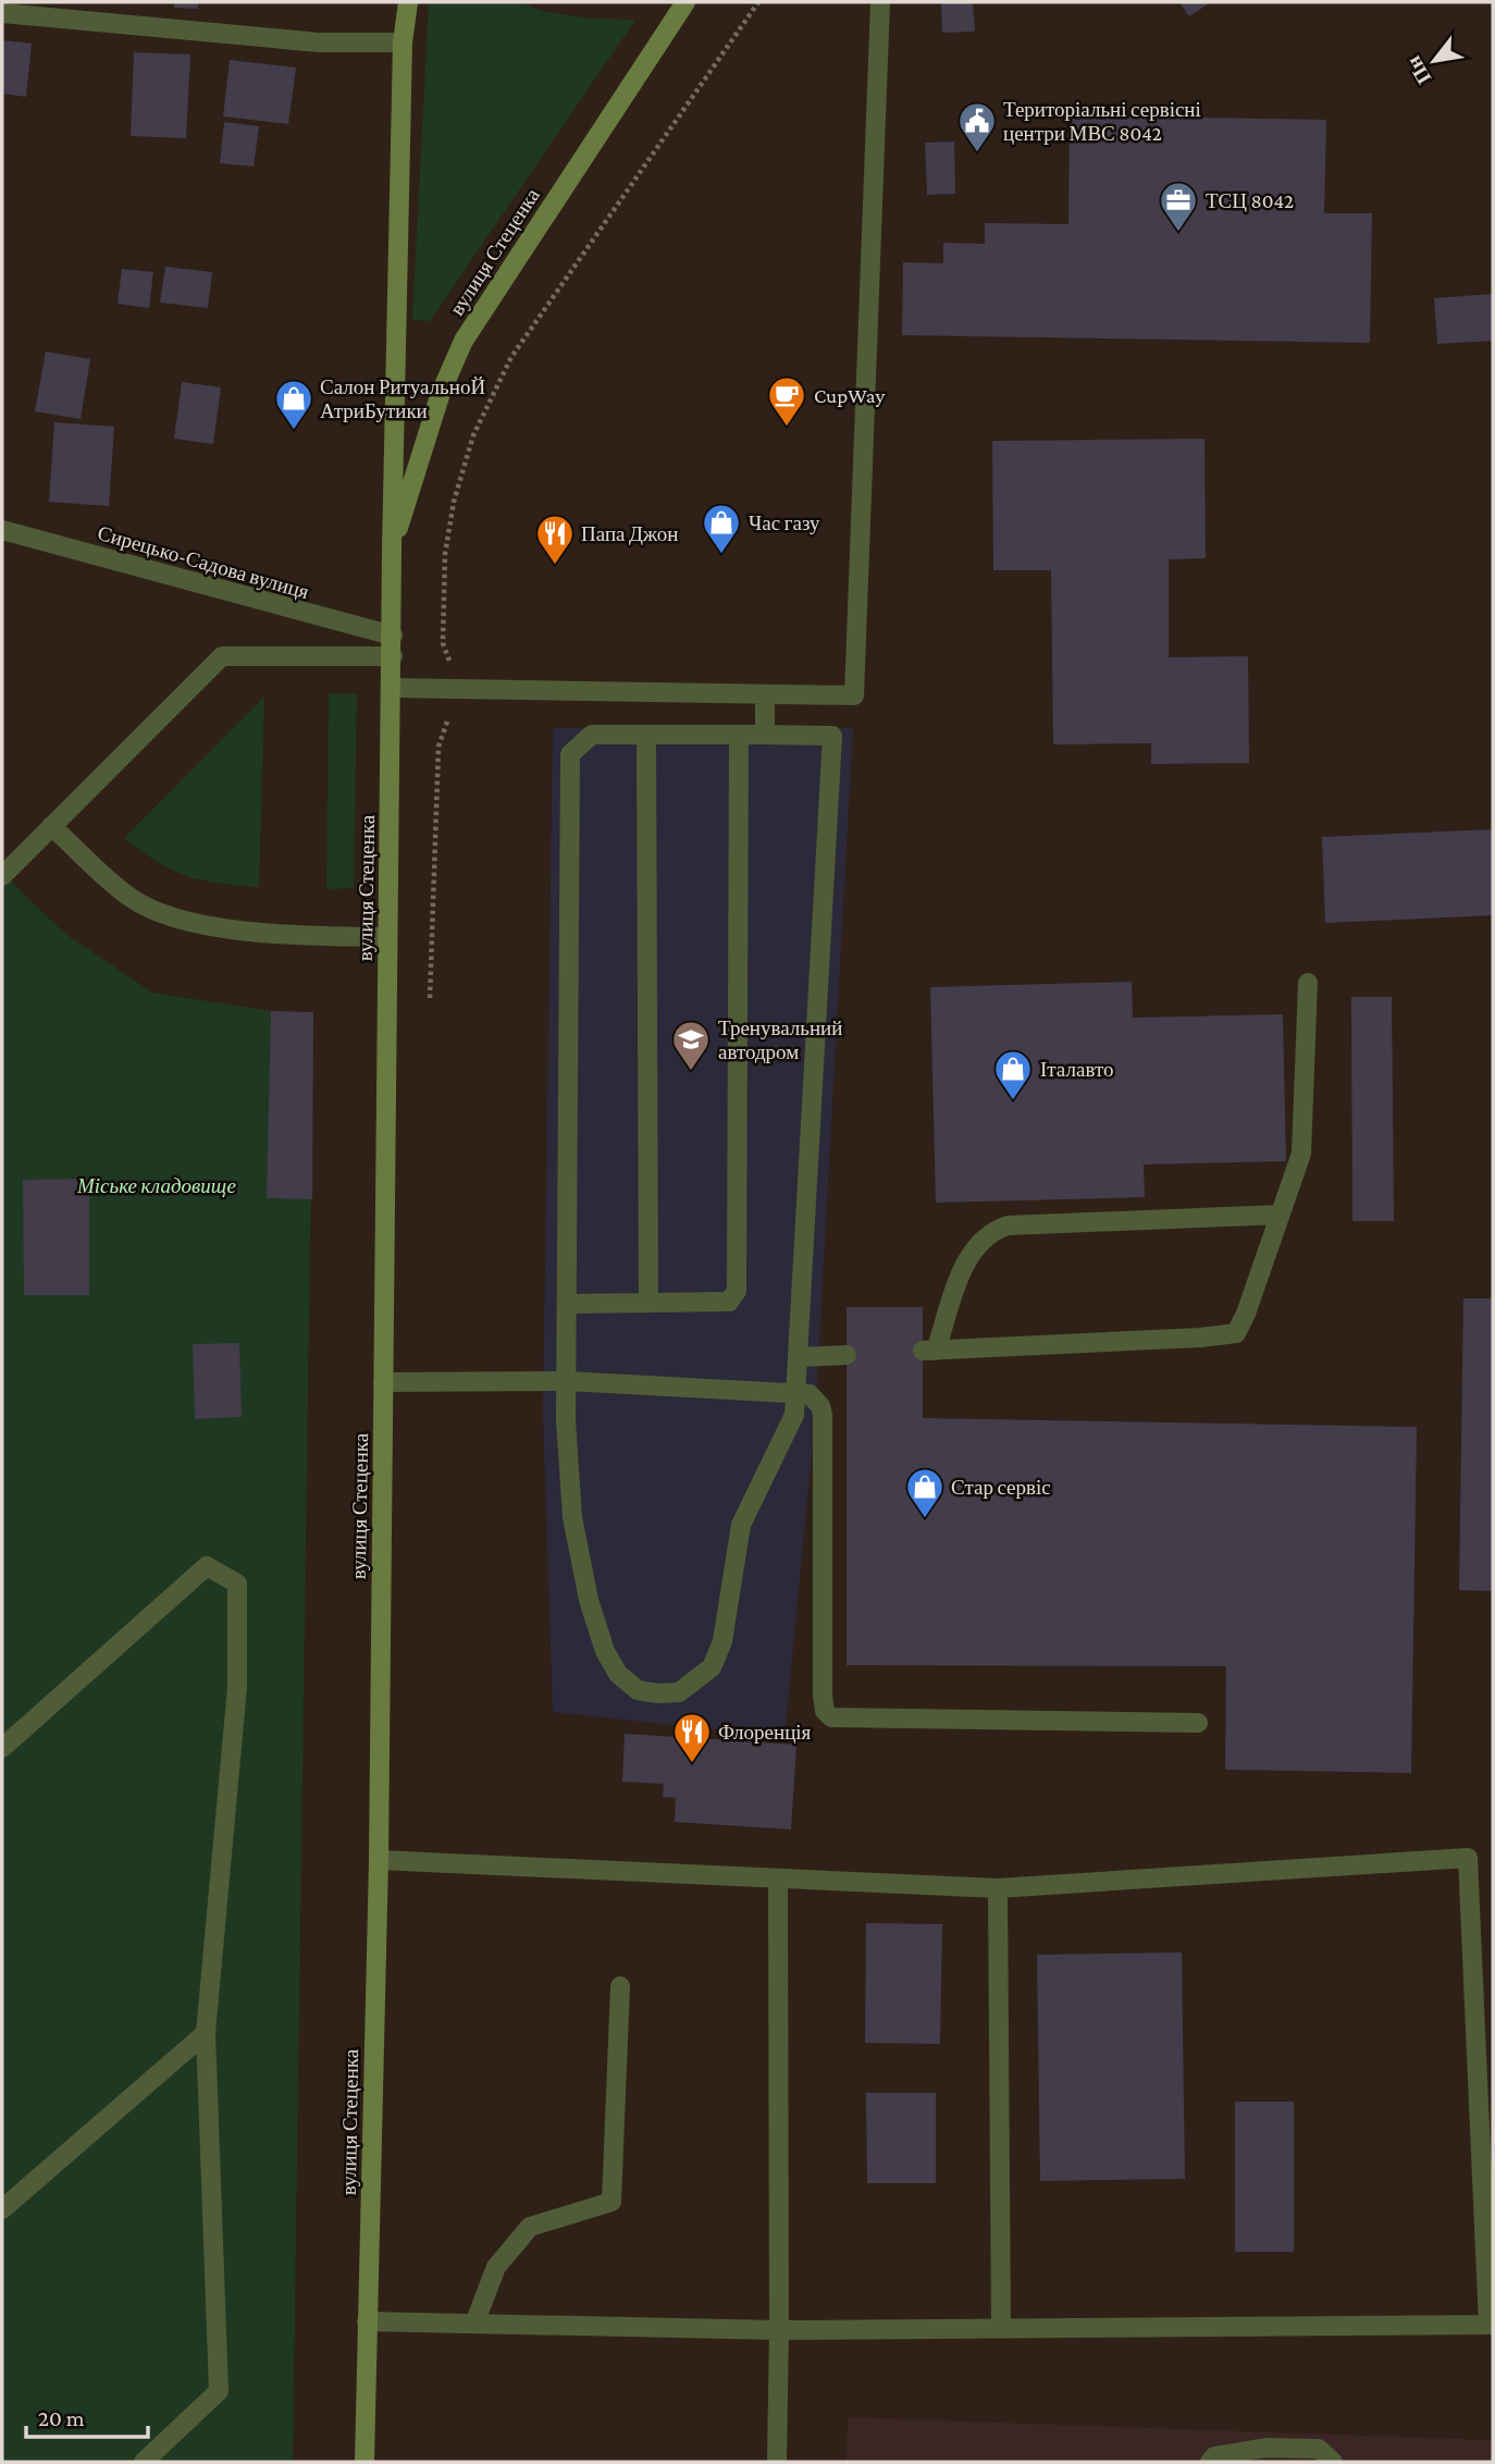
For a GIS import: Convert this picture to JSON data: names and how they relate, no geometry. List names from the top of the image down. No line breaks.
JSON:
{"streets":{"main road":["вулиця Стеценка"],"street":["Сирецько-Садова вулиця"]},"crossings":[["вулиця Стеценка","Сирецько-Садова вулиця"]],"parks":["Міське кладовище"],"places":{"public building":["Територіальні сервісні центри МВС 8042"],"office":["ТСЦ 8042"],"cafe":["CupWay"],"shop":["Салон РитуальноЙ АтриБутики","Час газу","Італавто","Стар сервіс"],"restaurant":["Папа Джон","Флоренція"],"school or university":["Тренувальний автодром"]},"scale_bar":"20 m","north":"bottom left"}
